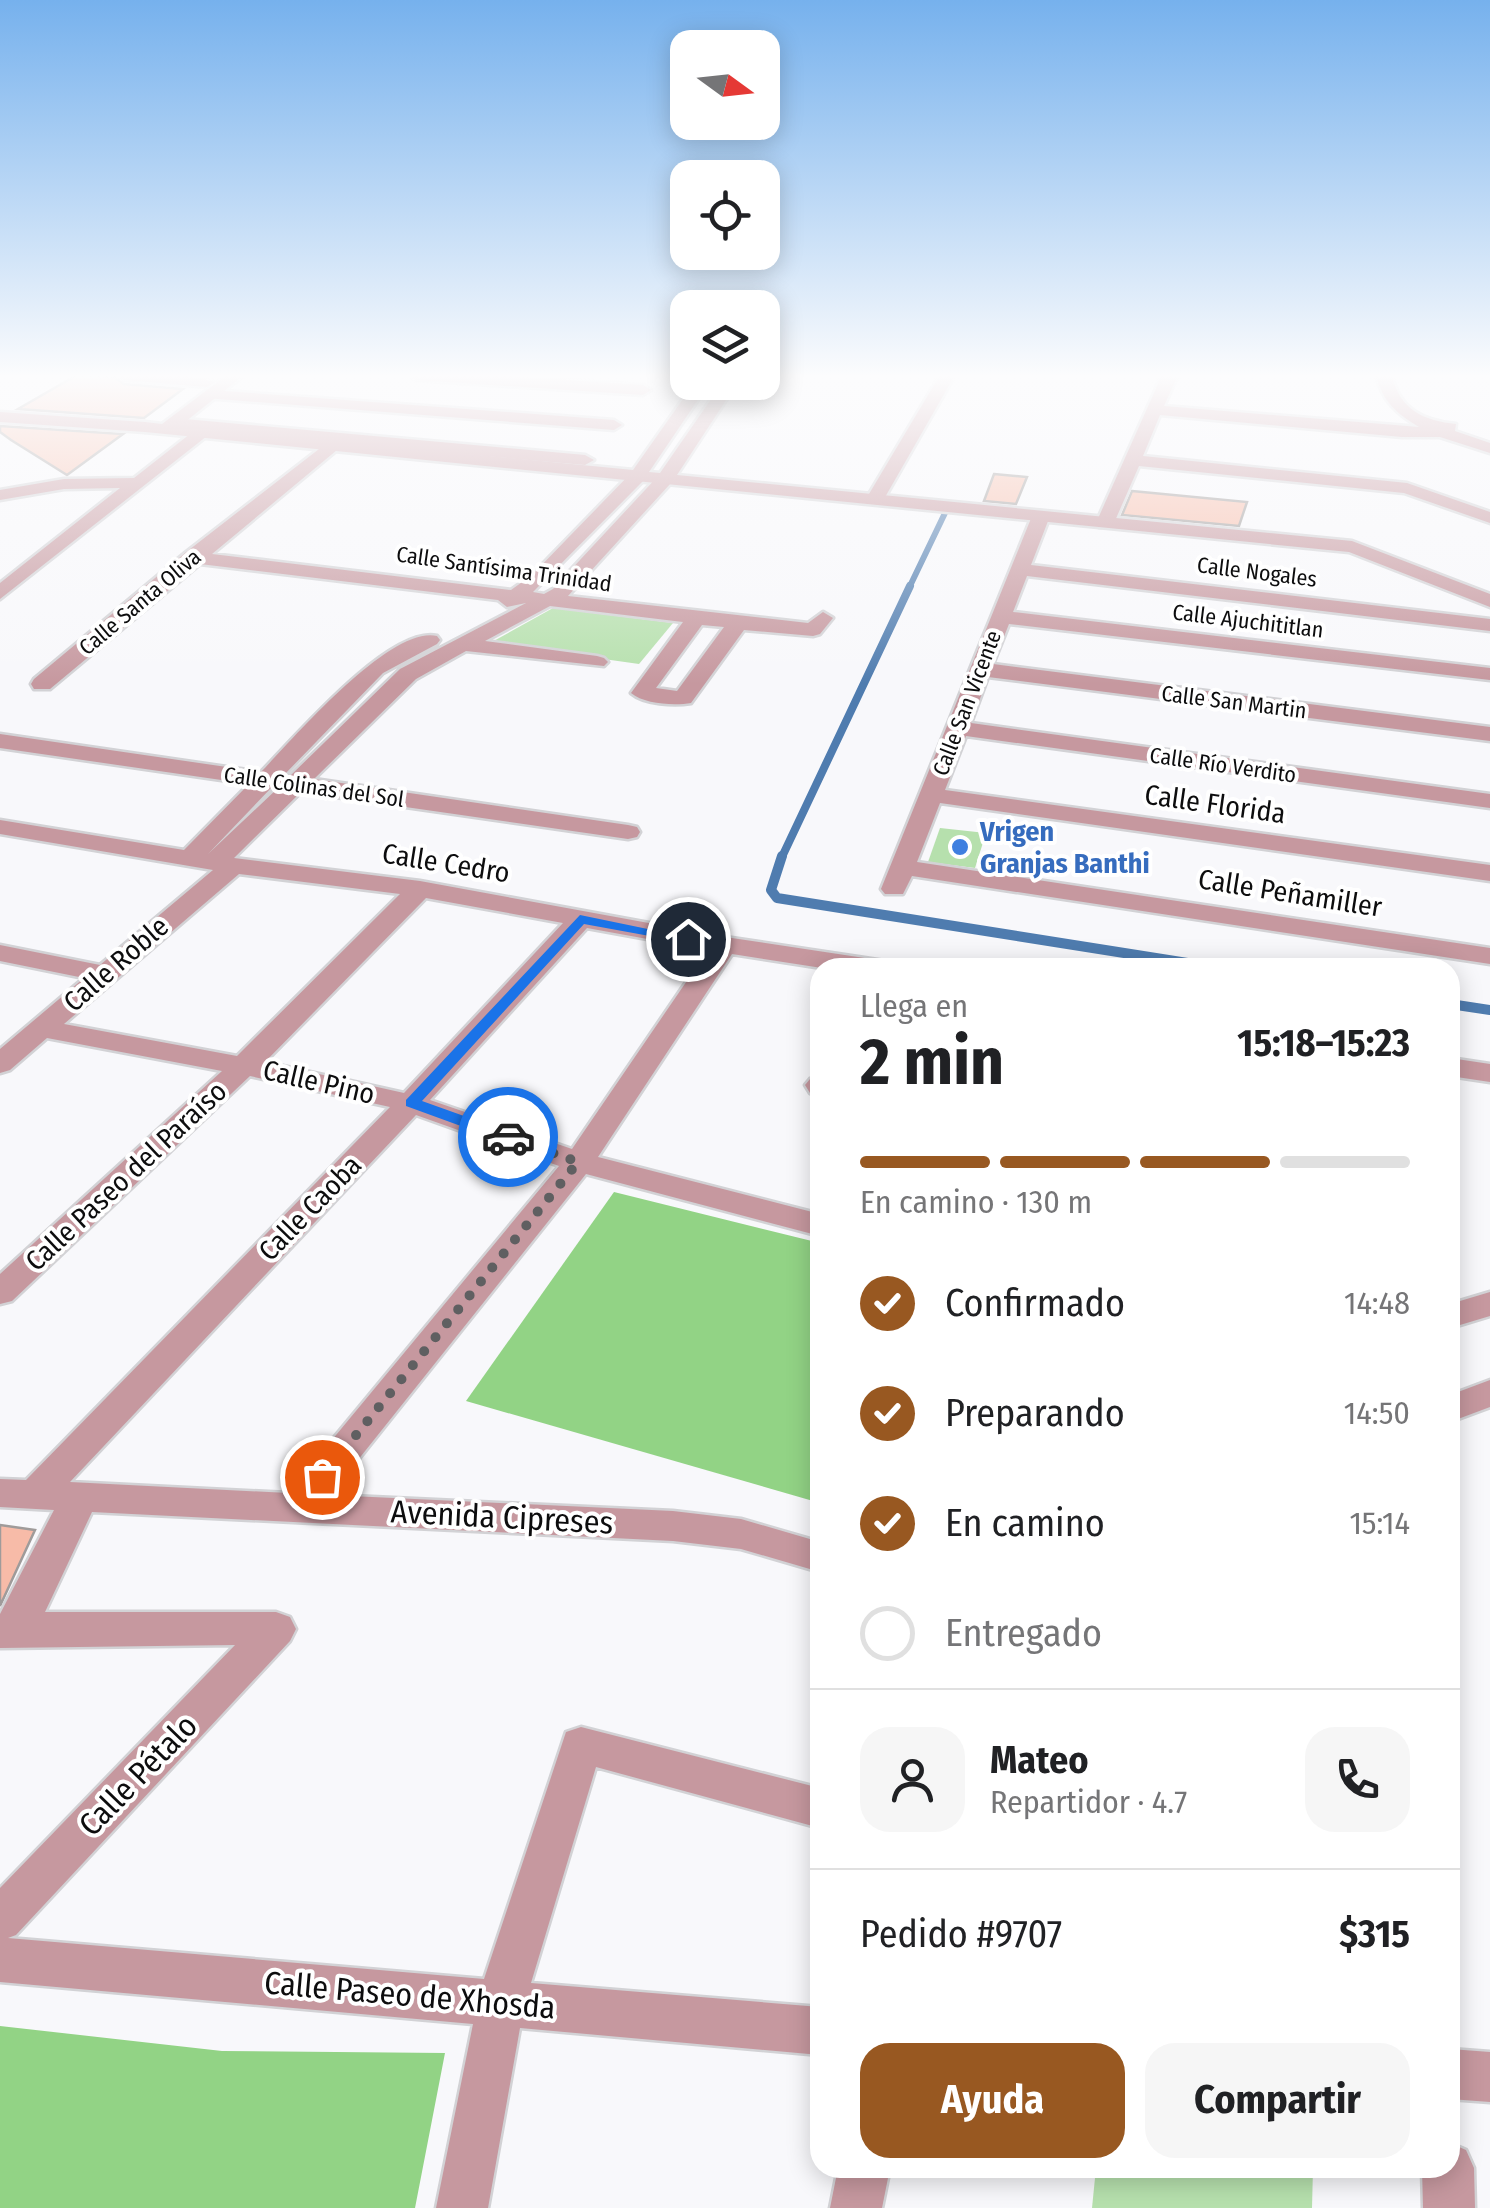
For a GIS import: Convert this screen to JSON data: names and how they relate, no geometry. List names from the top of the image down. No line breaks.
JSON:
{"streets":{"street":["Calle Santísima Trinidad","Calle Nogales","Calle Santa Oliva","Calle Ajuchititlan","Calle San Martin","Calle San Vicente","Calle Río Verdito","Calle Colinas del Sol","Calle Florida","Calle Cedro","Calle Peñamiller","Calle Roble","Calle Pino","Calle Paseo del Paraíso","Calle Caoba","Avenida Cipreses","Calle Pétalo","Calle Paseo de Xhosda"]},"crossings":[["Calle Santísima Trinidad","Calle Santa Oliva"],["Calle Nogales","Calle San Vicente"],["Calle Ajuchititlan","Calle San Vicente"],["Calle San Martin","Calle San Vicente"],["Calle San Vicente","Calle Río Verdito"],["Calle San Vicente","Calle Florida"],["Calle San Vicente","Calle Peñamiller"],["Calle Cedro","Calle Roble"],["Calle Cedro","Calle Paseo del Paraíso"],["Calle Cedro","Calle Caoba"],["Calle Roble","Calle Pino"],["Calle Pino","Calle Paseo del Paraíso"],["Calle Pino","Calle Caoba"],["Calle Caoba","Avenida Cipreses"]],"places":["Vrigen Granjas Banthi"],"north":"right","page":{"heading":["2 min","Llega en","15:18–15:23"],"panel":["Mateo","Repartidor · 4.7","Pedido #9707","$315"],"bar":"En camino · 130 m","list":[["Confirmado","14:48"],["Preparando","14:50"],["En camino","15:14"],"Entregado"],"buttons":["Ayuda","Compartir"]}}
